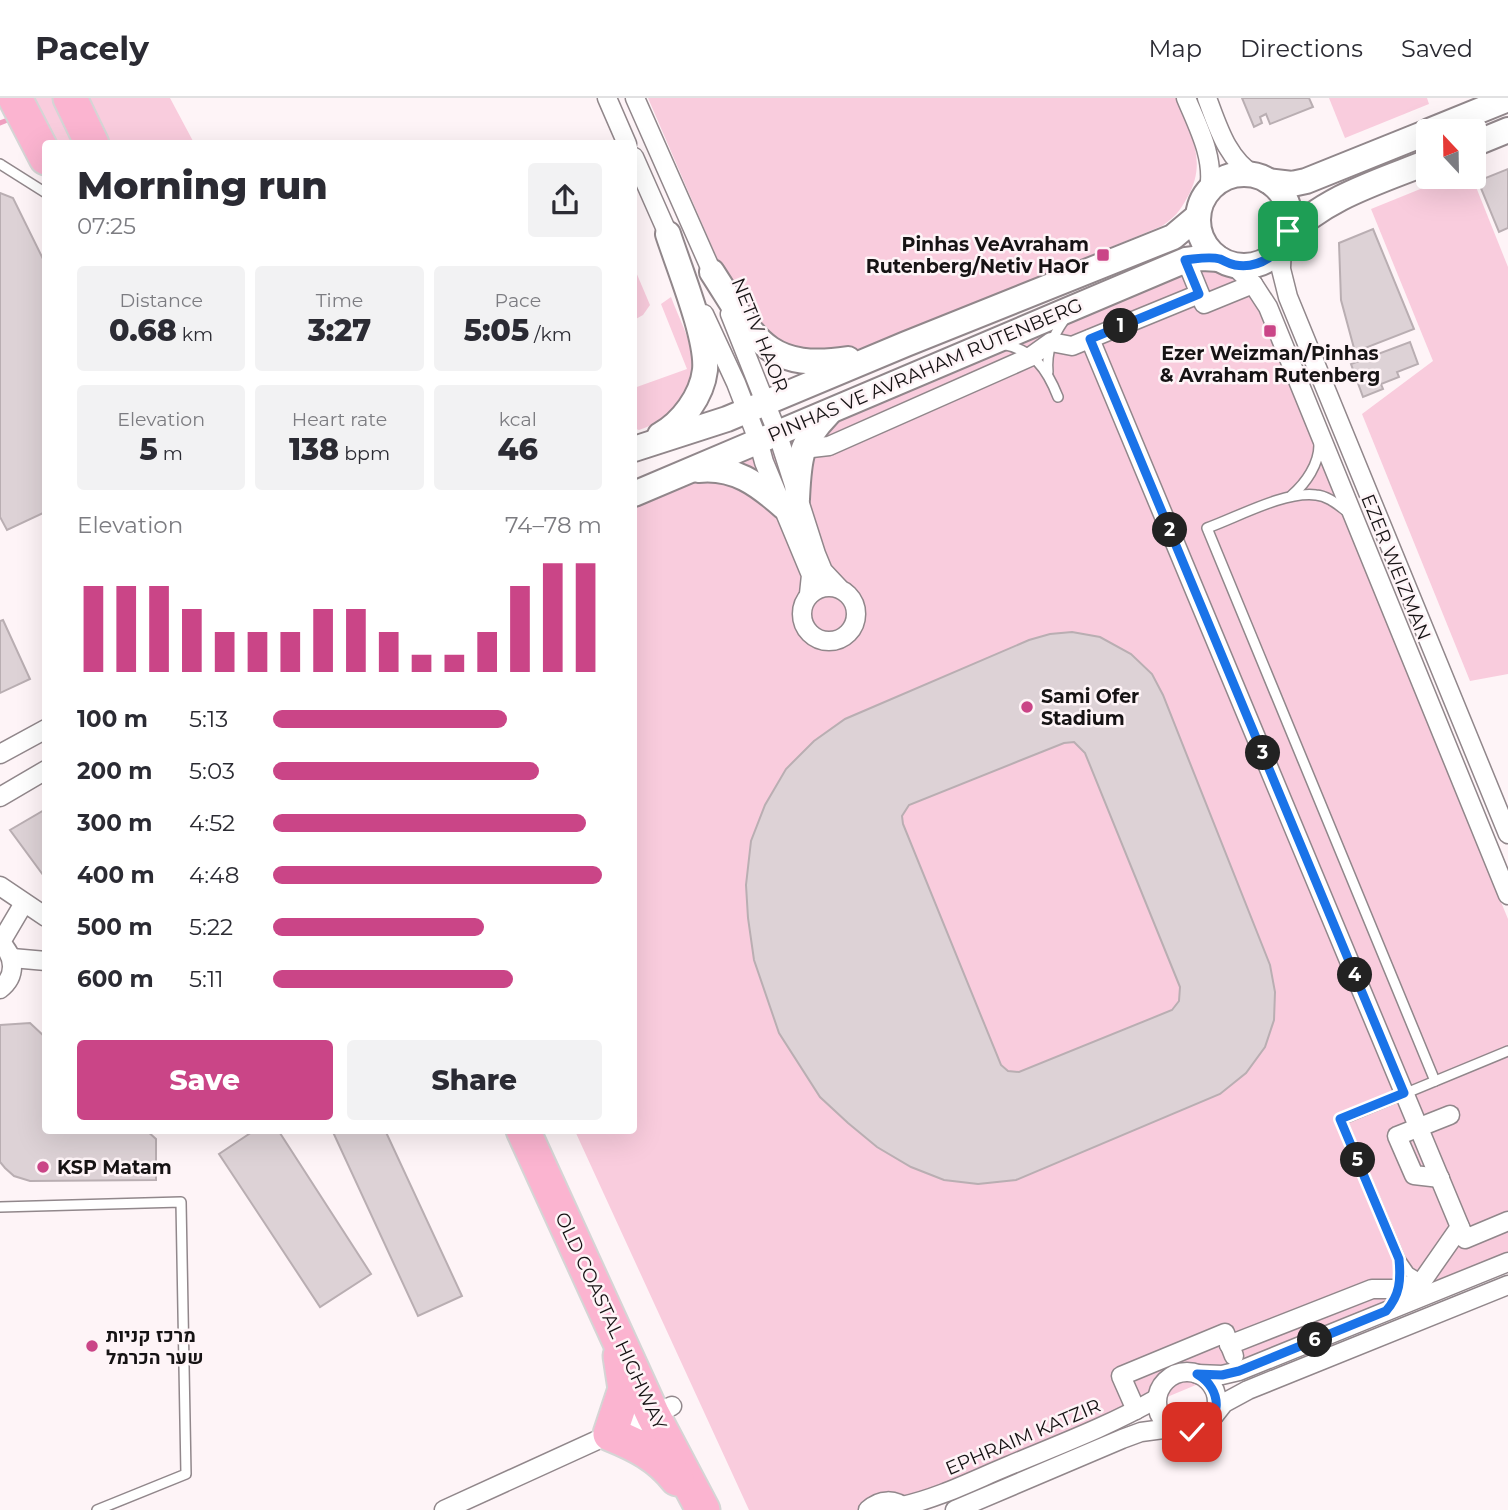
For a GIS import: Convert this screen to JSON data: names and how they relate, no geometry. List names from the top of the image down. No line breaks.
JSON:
{"streets":{"highway":["OLD COASTAL HIGHWAY"],"main road":["PINHAS VE AVRAHAM RUTENBERG"],"street":["NETIV HAOR","EZER WEIZMAN","EPHRAIM KATZIR"]},"crossings":[["NETIV HAOR","PINHAS VE AVRAHAM RUTENBERG"],["PINHAS VE AVRAHAM RUTENBERG","EZER WEIZMAN"]],"places":{"transit":["Pinhas VeAvraham Rutenberg/Netiv HaOr","Ezer Weizman/Pinhas & Avraham Rutenberg"],"other":["Sami Ofer Stadium","KSP Matam","מרכז קניות שער הכרמל"]},"north":"top","page":{"header":"Pacely","nav":["Map","Directions","Saved"],"heading":["Morning run","07:25"],"stats":[["Distance","0.68 km"],["Time","3:27"],["Pace","5:05 /km"],["Elevation","5 m"],["Heart rate","138 bpm"],["kcal","46"]],"pins":["1","2","3","4","5","6"],"chart":["Elevation","74–78 m"],"list":[{"name":"100 m","note":"5:13"},{"name":"200 m","note":"5:03"},{"name":"300 m","note":"4:52"},{"name":"400 m","note":"4:48"},{"name":"500 m","note":"5:22"},{"name":"600 m","note":"5:11"}],"buttons":["Save","Share"]}}
